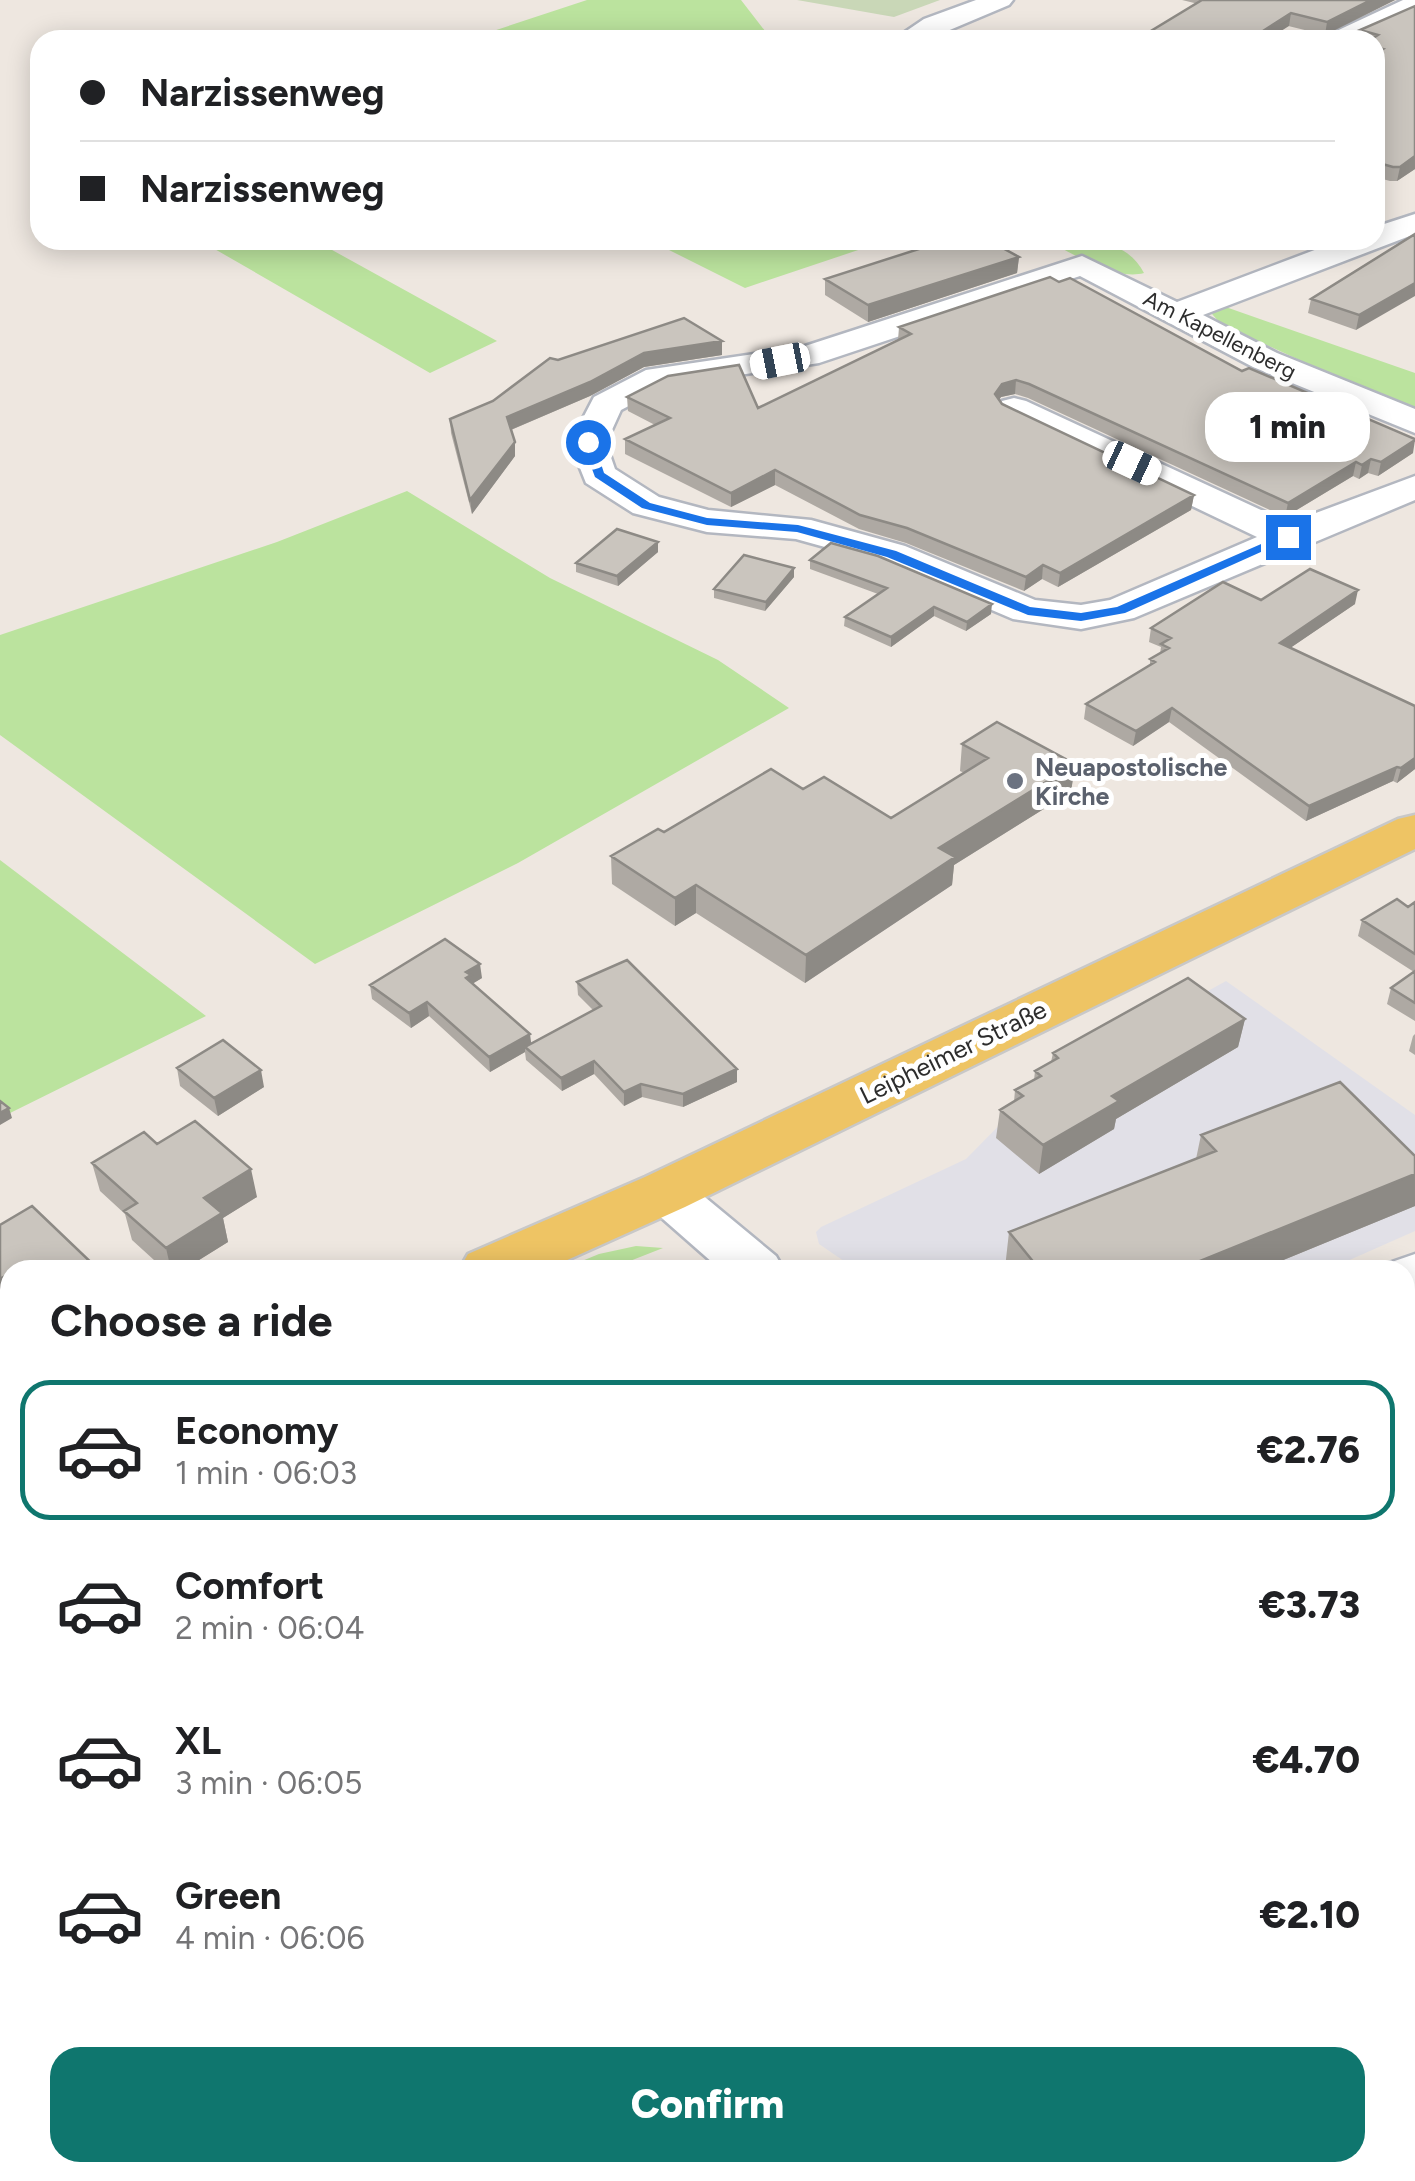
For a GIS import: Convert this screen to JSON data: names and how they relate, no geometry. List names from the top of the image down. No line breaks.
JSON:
{"streets":{"main road":["Leipheimer Straße"],"street":["Am Kapellenberg"]},"places":["Neuapostolische Kirche"],"page":{"banner":["Narzissenweg","Narzissenweg"],"bubble":"1 min","heading":"Choose a ride","list":[{"name":"Economy","note":"1 min · 06:03","value":"€2.76"},{"name":"Comfort","note":"2 min · 06:04","value":"€3.73"},{"name":"XL","note":"3 min · 06:05","value":"€4.70"},{"name":"Green","note":"4 min · 06:06","value":"€2.10"}],"buttons":"Confirm"}}
